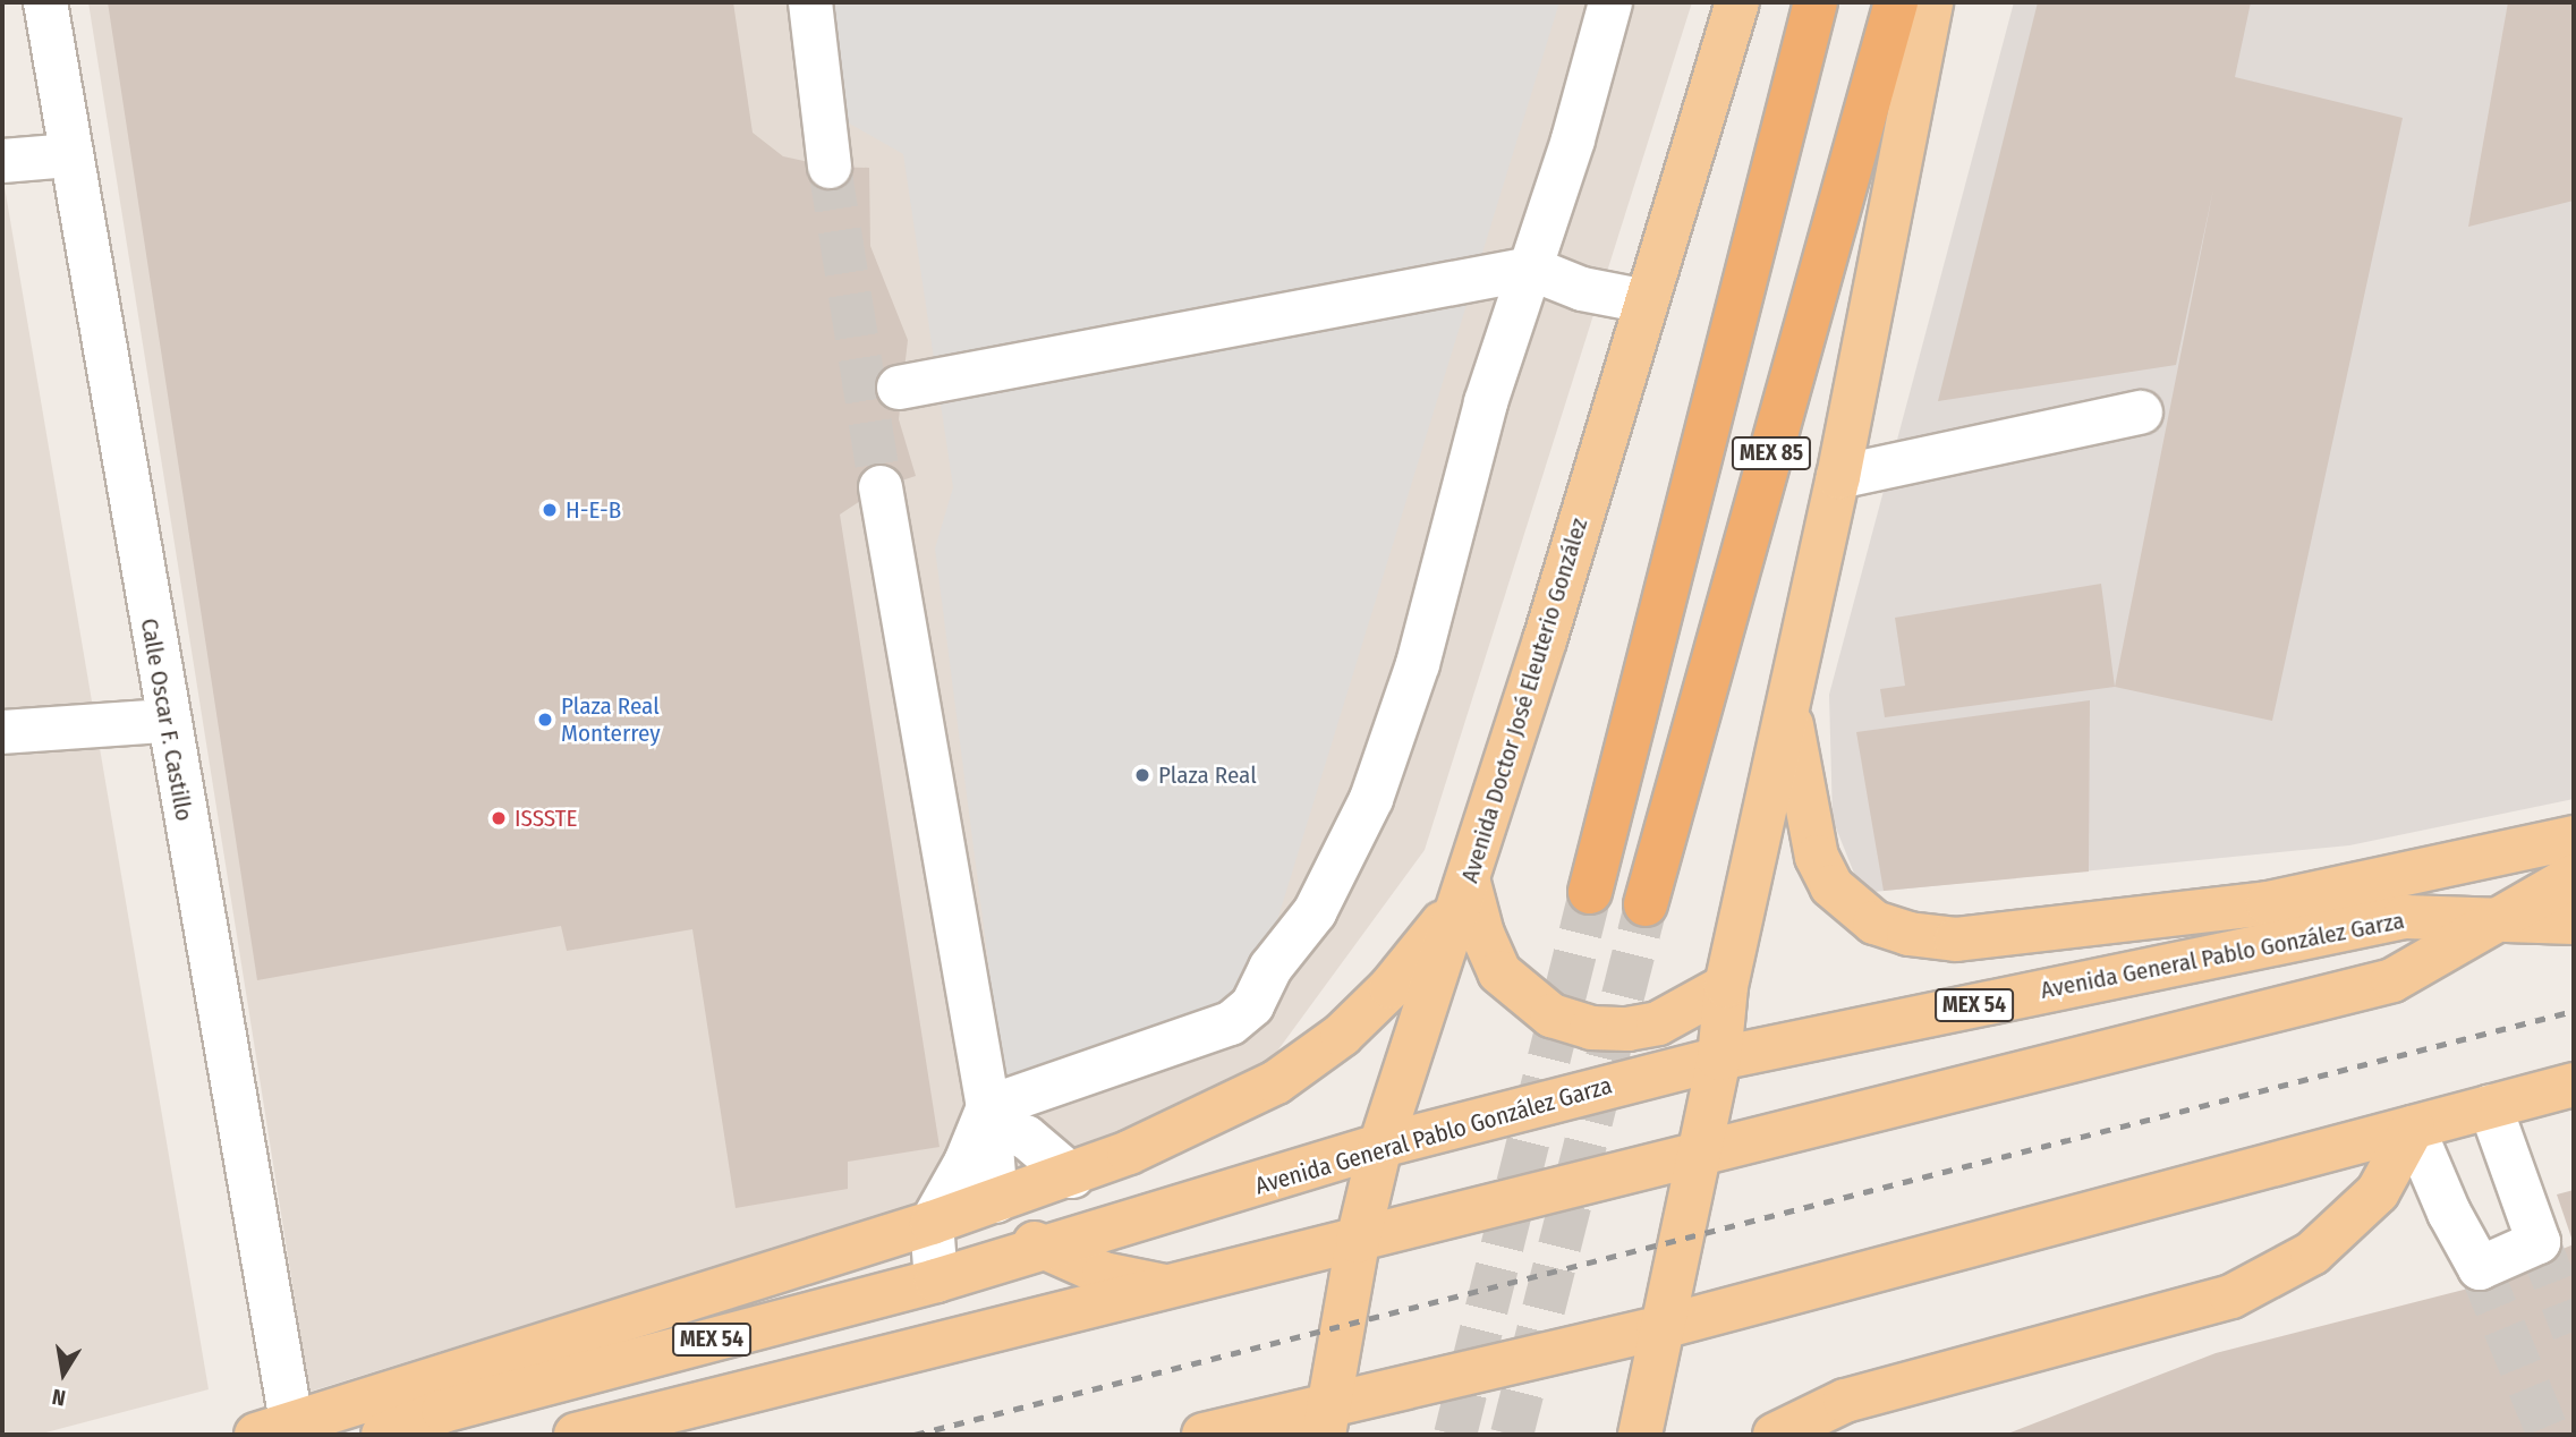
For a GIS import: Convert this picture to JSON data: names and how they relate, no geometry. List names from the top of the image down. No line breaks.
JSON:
{"streets":{"highway":["MEX 85"],"main road":["Avenida Doctor José Eleuterio González","Avenida General Pablo González Garza","MEX 54"],"street":["Calle Oscar F. Castillo"]},"crossings":[["Avenida Doctor José Eleuterio González","Avenida General Pablo González Garza"]],"places":["H-E-B","Plaza Real Monterrey","Plaza Real","ISSSTE"],"north":"bottom"}
